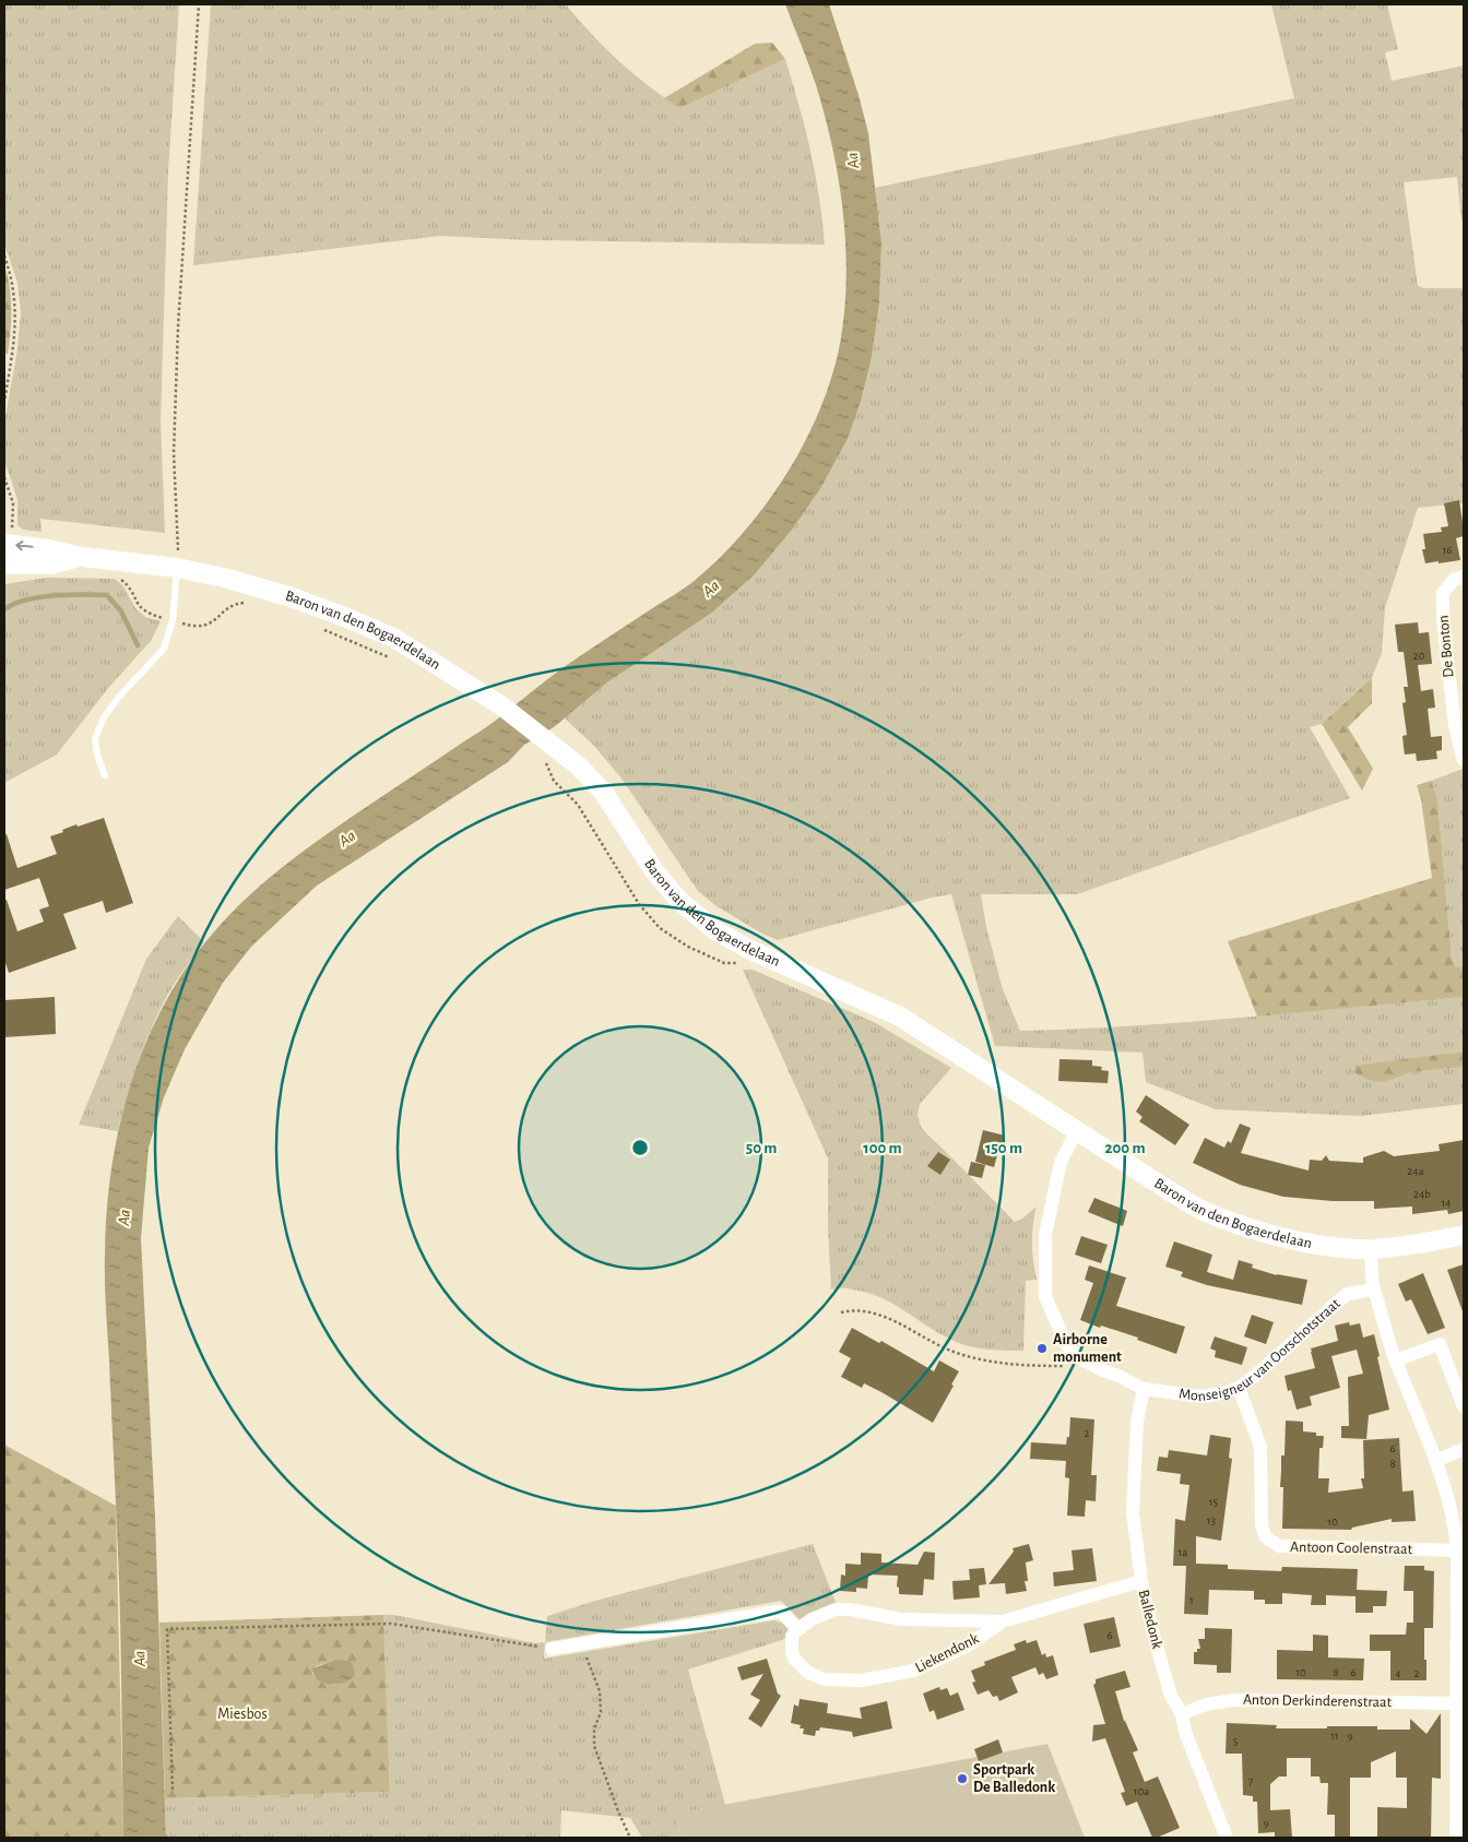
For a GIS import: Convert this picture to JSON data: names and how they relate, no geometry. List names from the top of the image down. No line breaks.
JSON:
{"streets":{"main road":["Baron van den Bogaerdelaan"],"street":["De Bonton","Monseigneur van Oorschotstraat","Antoon Coolenstraat","Balledonk","Liekendonk","Anton Derkinderenstraat"]},"crossings":[["Baron van den Bogaerdelaan","Monseigneur van Oorschotstraat"],["Monseigneur van Oorschotstraat","Antoon Coolenstraat"],["Monseigneur van Oorschotstraat","Balledonk"],["Balledonk","Liekendonk"],["Balledonk","Anton Derkinderenstraat"]],"water":["Aa"],"parks":["Miesbos"],"places":["Airborne monument","Sportpark De Balledonk"],"house_numbers":["16","20","24a","24b","14","2","6","8","15","13","10","1a","1","6","10","8","6","4","2","11","9","5","7","10a","9"],"rings":["50 m","100 m","150 m","200 m"]}
